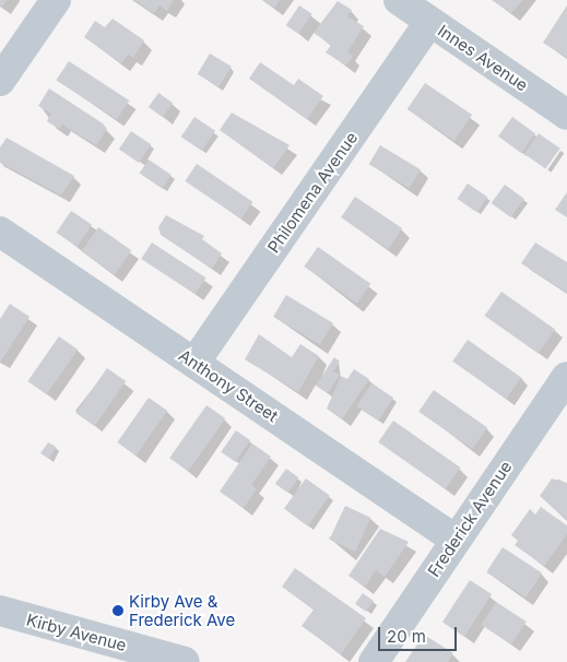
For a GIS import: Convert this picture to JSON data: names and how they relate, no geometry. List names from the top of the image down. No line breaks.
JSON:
{"streets":{"street":["Innes Avenue","Philomena Avenue","Anthony Street","Frederick Avenue","Kirby Avenue"]},"crossings":[["Innes Avenue","Philomena Avenue"],["Philomena Avenue","Anthony Street"],["Anthony Street","Frederick Avenue"]],"places":["Kirby Ave & Frederick Ave"],"scale_bar":"20 m"}
